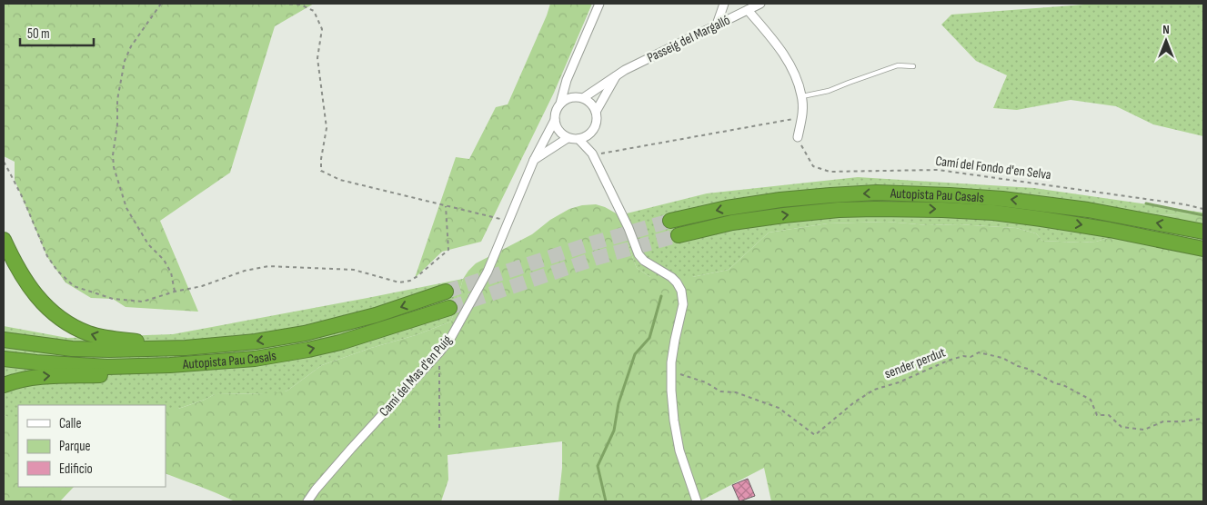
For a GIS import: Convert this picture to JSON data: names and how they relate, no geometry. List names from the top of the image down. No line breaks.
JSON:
{"streets":{"highway":["Autopista Pau Casals"],"street":["Passeig del Margalló","Camí del Mas d'en Puig"],"path":["Camí del Fondo d'en Selva","sender perdut"]},"crossings":[["Passeig del Margalló","Camí del Mas d'en Puig"]],"legend":["Calle","Parque","Edificio"],"scale_bar":"50 m","north":"top"}
